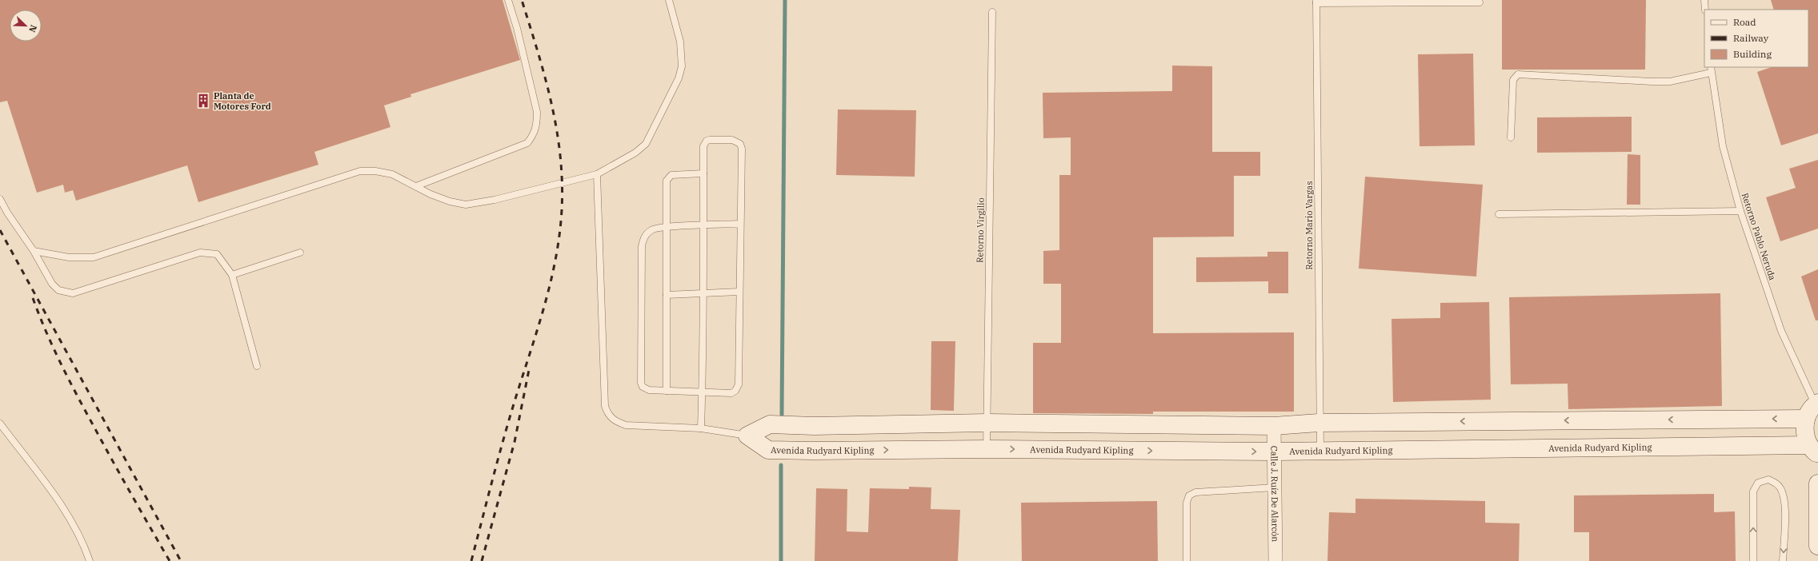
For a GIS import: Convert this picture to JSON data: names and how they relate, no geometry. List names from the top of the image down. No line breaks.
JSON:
{"streets":{"street":["Avenida Rudyard Kipling","Calle J. Ruíz De Alarcón"],"lane":["Retorno Mario Vargas","Retorno Virgilio","Retorno Pablo Neruda"]},"crossings":[["Retorno Mario Vargas","Avenida Rudyard Kipling"],["Retorno Virgilio","Avenida Rudyard Kipling"],["Avenida Rudyard Kipling","Calle J. Ruíz De Alarcón"]],"places":{"building":["Planta de Motores Ford"]},"legend":["Road","Railway","Building"],"north":"bottom right"}
